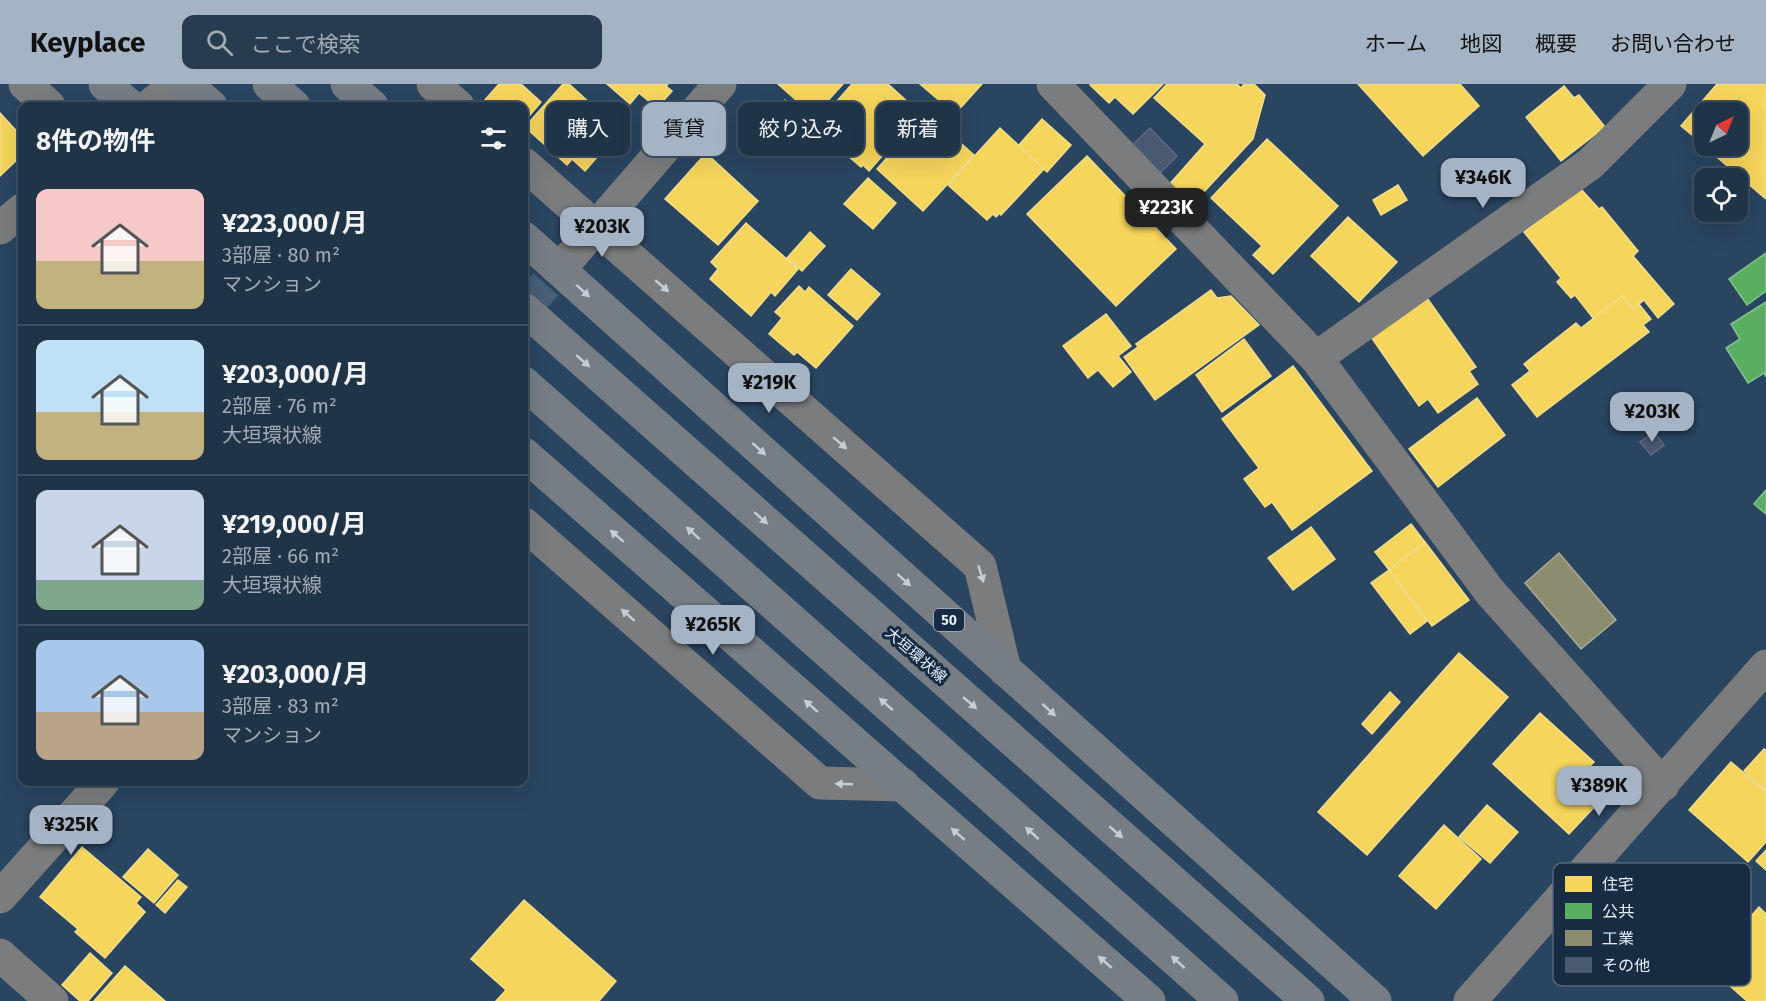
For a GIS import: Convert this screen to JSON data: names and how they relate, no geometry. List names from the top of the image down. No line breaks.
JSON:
{"streets":{"main road":["50","大垣環状線"]},"legend":["住宅","公共","工業","その他"],"north":"top right","page":{"header":"Keyplace","search":"ここで検索","nav":["ホーム","地図","概要","お問い合わせ"],"chip":["購入","賃貸","絞り込み","新着"],"heading":"8件の物件","price":["¥346K","¥223K","¥203K","¥219K","¥203K","¥265K","¥389K","¥325K"],"list":[{"name":"¥223,000/月","note":"3部屋 · 80 m² · マンション"},{"name":"¥203,000/月","note":"2部屋 · 76 m² · 大垣環状線"},{"name":"¥219,000/月","note":"2部屋 · 66 m² · 大垣環状線"},{"name":"¥203,000/月","note":"3部屋 · 83 m² · マンション"}]}}
